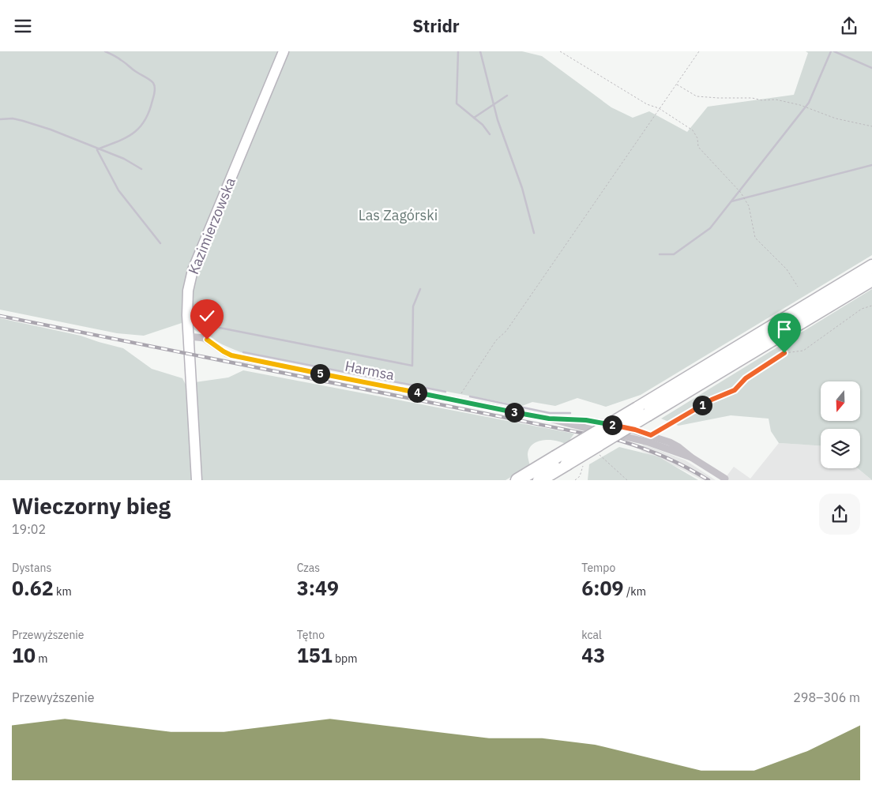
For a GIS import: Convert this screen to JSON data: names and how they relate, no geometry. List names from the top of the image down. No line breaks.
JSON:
{"streets":{"street":["Kazimierzowska","Harmsa"]},"crossings":[["Kazimierzowska","Harmsa"]],"parks":["Las Zagórski"],"north":"bottom","page":{"header":"Stridr","pins":["5","4","1","3","2"],"heading":["Wieczorny bieg","19:02"],"stats":[["Dystans","0.62 km"],["Czas","3:49"],["Tempo","6:09 /km"],["Przewyższenie","10 m"],["Tętno","151 bpm"],["kcal","43"]],"chart":["Przewyższenie","298–306 m"]}}
